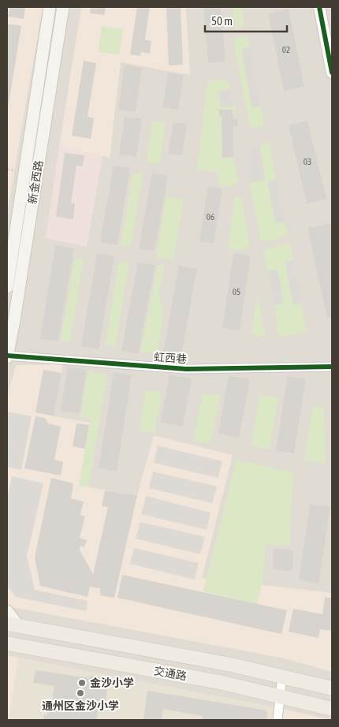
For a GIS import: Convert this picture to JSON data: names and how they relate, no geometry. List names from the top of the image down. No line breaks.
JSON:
{"streets":{"main road":["新金西路","交通路"],"street":["虹西巷"]},"crossings":[["新金西路","虹西巷"]],"places":["金沙小学","通州区金沙小学"],"house_numbers":["02","03","06","05"],"scale_bar":"50 m"}
